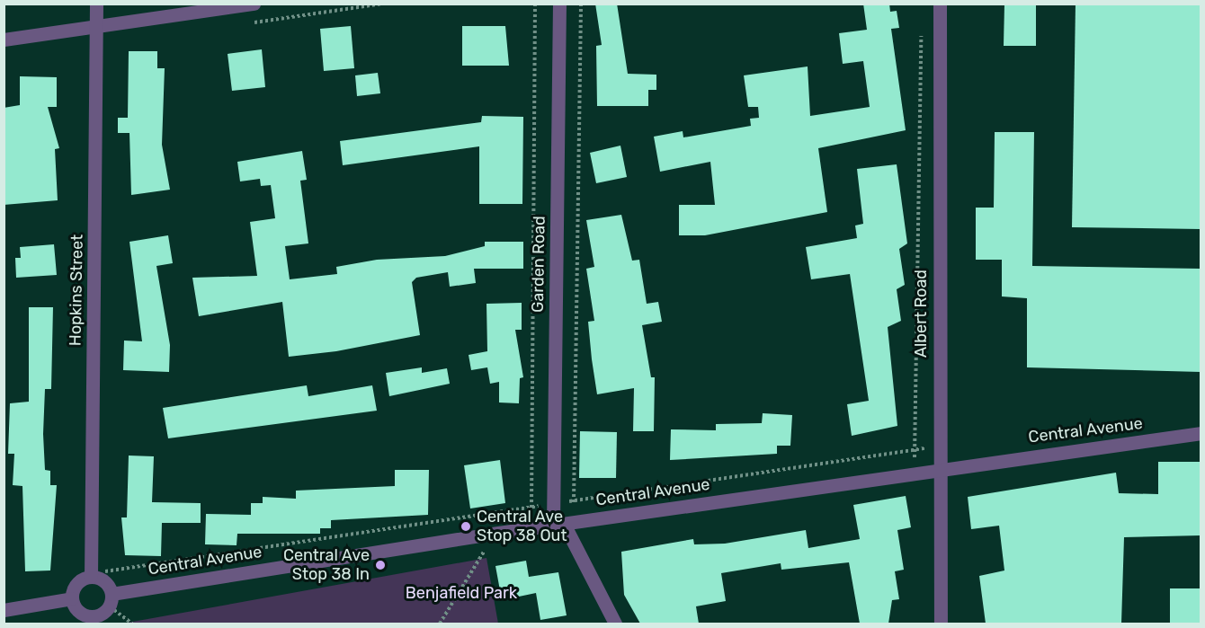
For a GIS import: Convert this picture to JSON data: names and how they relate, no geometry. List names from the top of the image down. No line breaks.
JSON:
{"streets":{"street":["Garden Road","Hopkins Street","Albert Road","Central Avenue"]},"crossings":[["Garden Road","Central Avenue"],["Hopkins Street","Central Avenue"],["Albert Road","Central Avenue"]],"parks":["Benjafield Park"],"places":["Central Ave Stop 38 Out","Central Ave Stop 38 In"]}
